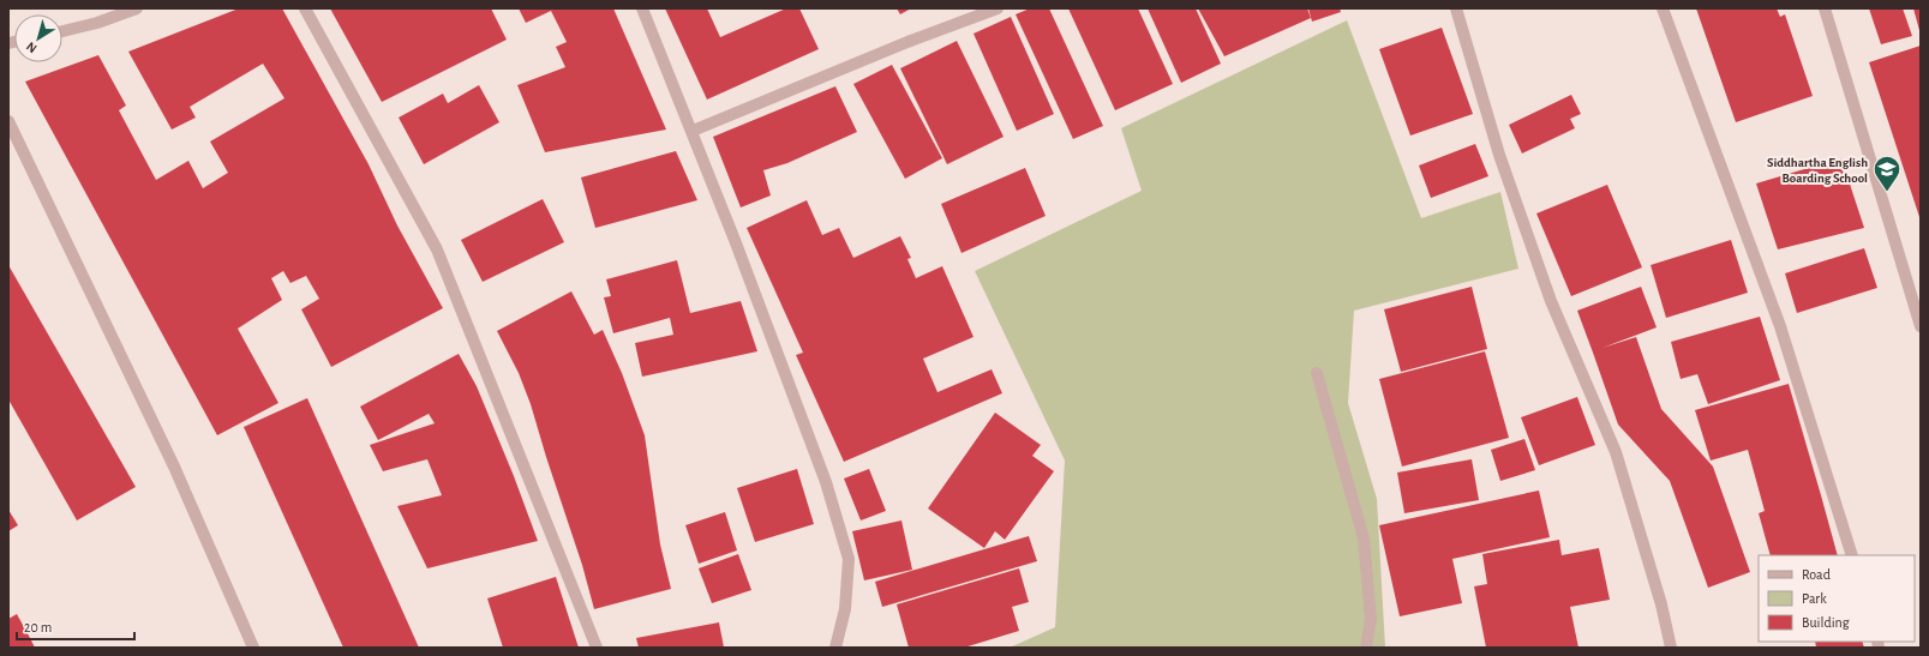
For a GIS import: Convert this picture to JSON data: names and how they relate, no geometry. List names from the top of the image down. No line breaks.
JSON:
{"places":{"school or university":["Siddhartha English Boarding School"]},"legend":["Road","Park","Building"],"scale_bar":"20 m","north":"bottom left"}
